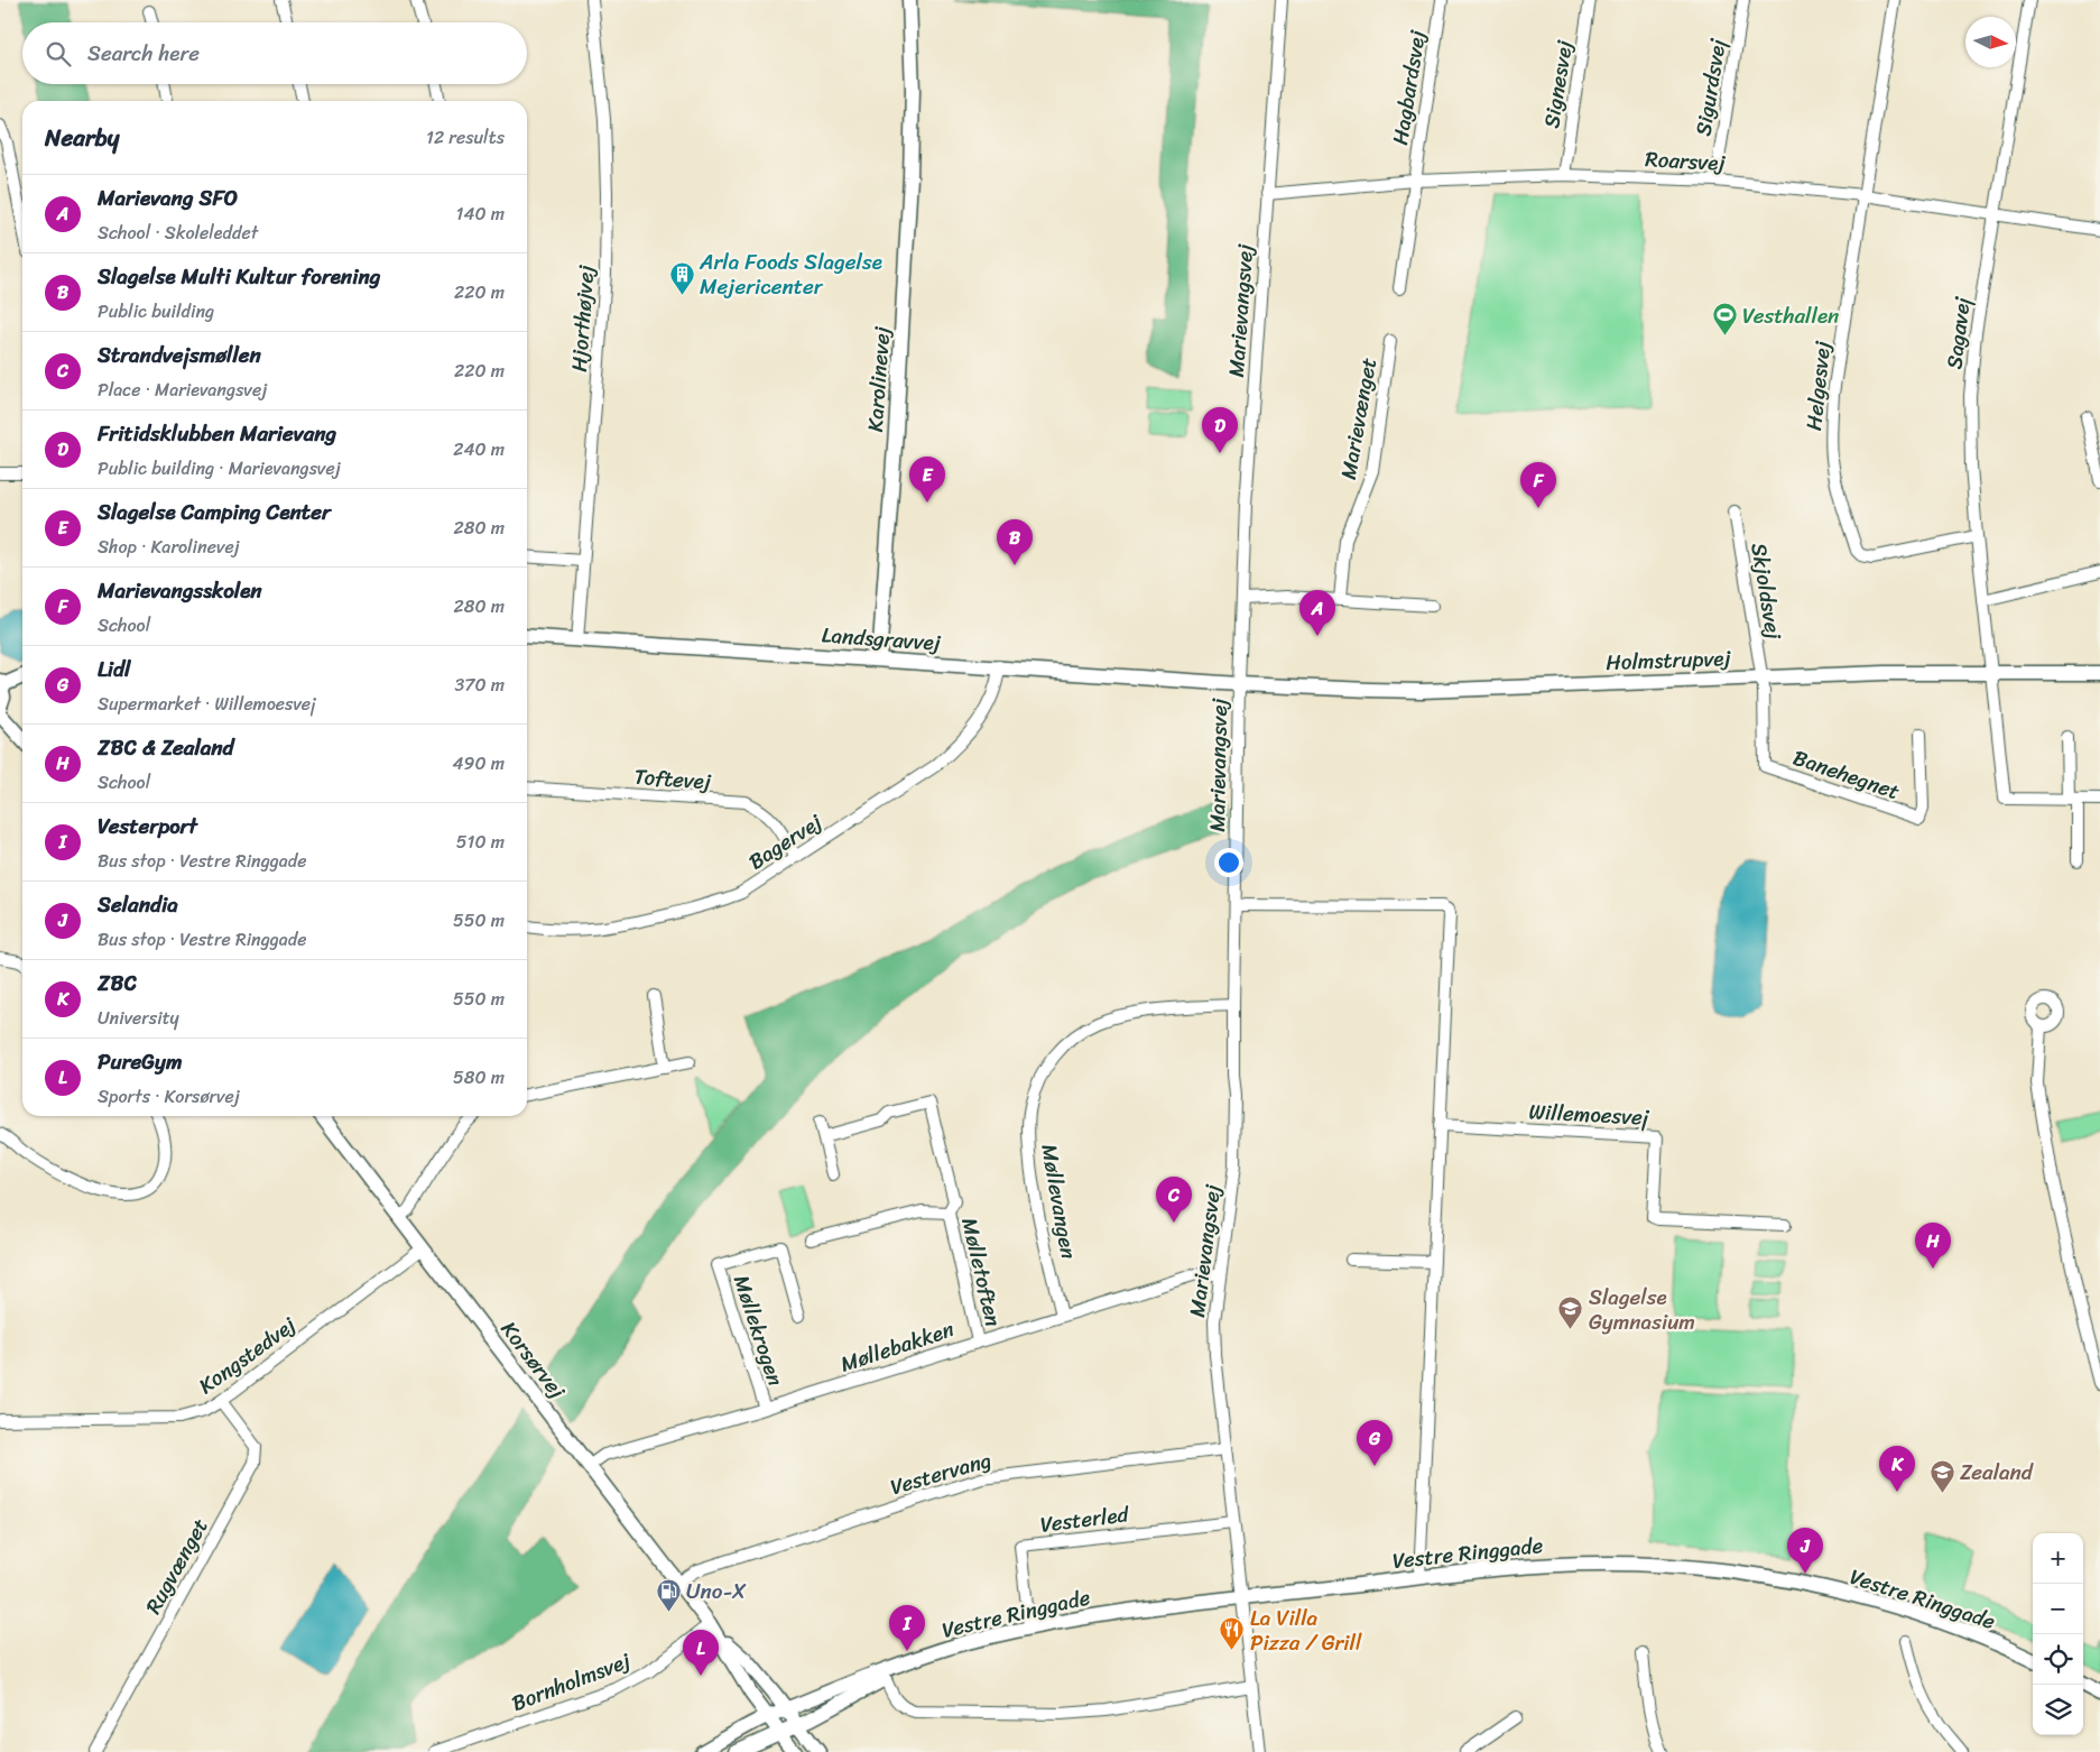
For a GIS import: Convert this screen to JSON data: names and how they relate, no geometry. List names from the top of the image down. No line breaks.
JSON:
{"streets":{"street":["Signesvej","Hagbardsvej","Sigurdsvej","Roarsvej","Marievangsvej","Hjorthøjvej","Sagavej","Karolinevej","Helgesvej","Marievænget","Skjoldsvej","Landsgravvej","Holmstrupvej","Banehegnet","Toftevej","Bagervej","Willemoesvej","Møllevangen","Mølletoften","Møllekrogen","Møllebakken","Kongstedvej","Korsørvej","Vestervang","Vesterled","Vestre Ringgade","Rugvænget","Bornholmsvej"]},"crossings":[["Signesvej","Roarsvej"],["Hagbardsvej","Roarsvej"],["Sigurdsvej","Roarsvej"],["Roarsvej","Marievangsvej"],["Roarsvej","Sagavej"],["Roarsvej","Helgesvej"],["Marievangsvej","Landsgravvej"],["Marievangsvej","Holmstrupvej"],["Marievangsvej","Møllevangen"],["Marievangsvej","Møllebakken"],["Marievangsvej","Vestervang"],["Marievangsvej","Vesterled"],["Marievangsvej","Vestre Ringgade"],["Hjorthøjvej","Landsgravvej"],["Sagavej","Helgesvej"],["Sagavej","Holmstrupvej"],["Karolinevej","Landsgravvej"],["Skjoldsvej","Holmstrupvej"],["Skjoldsvej","Banehegnet"],["Landsgravvej","Holmstrupvej"],["Landsgravvej","Bagervej"],["Holmstrupvej","Banehegnet"],["Toftevej","Bagervej"],["Møllevangen","Møllebakken"],["Mølletoften","Møllebakken"],["Møllekrogen","Møllebakken"],["Møllebakken","Korsørvej"],["Kongstedvej","Korsørvej"],["Kongstedvej","Rugvænget"],["Korsørvej","Vestervang"],["Korsørvej","Vestre Ringgade"],["Korsørvej","Bornholmsvej"],["Vesterled","Vestre Ringgade"]],"places":{"building":["Arla Foods Slagelse Mejericenter"],"sports":["Vesthallen"],"school or university":["Slagelse Gymnasium","Zealand"],"fuel station":["Uno-X"],"restaurant":["La Villa Pizza / Grill"]},"north":"right","page":{"search":"Search here","heading":["Nearby","12 results"],"list":[{"mark":"A","name":"Marievang SFO","note":"School · Skoleleddet","value":"140 m"},{"mark":"B","name":"Slagelse Multi Kultur forening","note":"Public building","value":"220 m"},{"mark":"C","name":"Strandvejsmøllen","note":"Place · Marievangsvej","value":"220 m"},{"mark":"D","name":"Fritidsklubben Marievang","note":"Public building · Marievangsvej","value":"240 m"},{"mark":"E","name":"Slagelse Camping Center","note":"Shop · Karolinevej","value":"280 m"},{"mark":"F","name":"Marievangsskolen","note":"School","value":"280 m"},{"mark":"G","name":"Lidl","note":"Supermarket · Willemoesvej","value":"370 m"},{"mark":"H","name":"ZBC & Zealand","note":"School","value":"490 m"},{"mark":"I","name":"Vesterport","note":"Bus stop · Vestre Ringgade","value":"510 m"},{"mark":"J","name":"Selandia","note":"Bus stop · Vestre Ringgade","value":"550 m"},{"mark":"K","name":"ZBC","note":"University","value":"550 m"},{"mark":"L","name":"PureGym","note":"Sports · Korsørvej","value":"580 m"}],"pins":["D","E","F","B","A","C","H","G","K","J","I","L"],"map_buttons":["+","−"]}}
